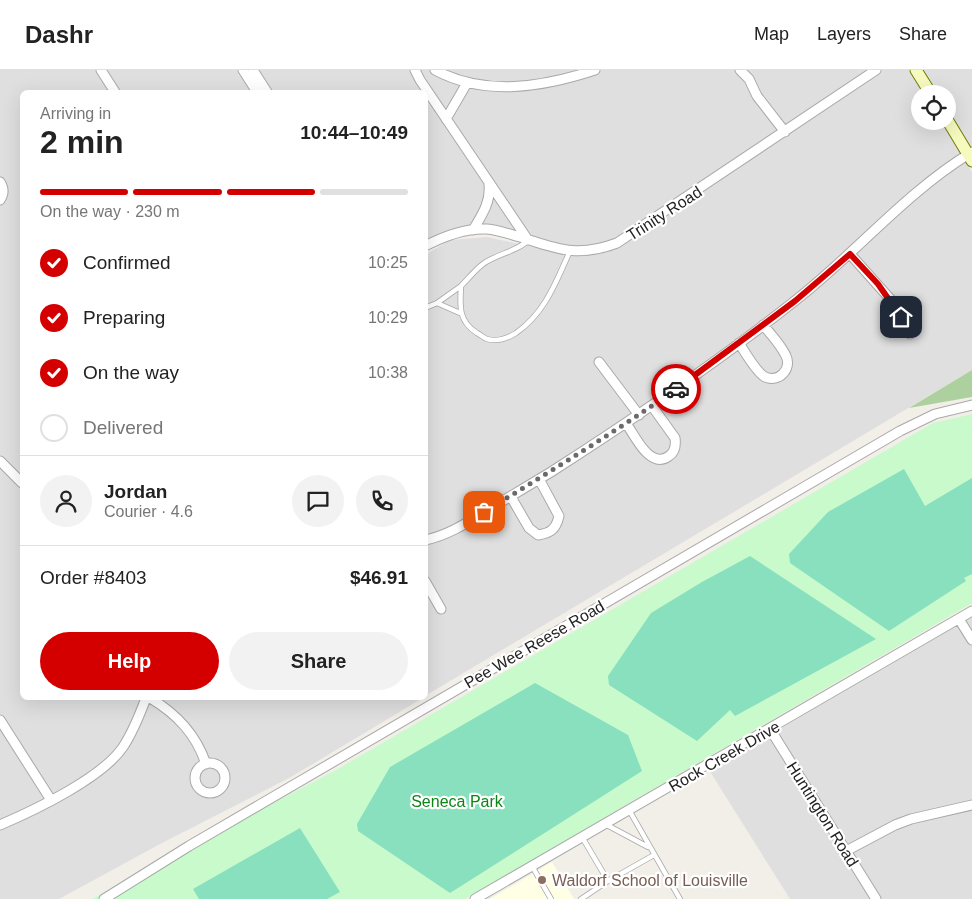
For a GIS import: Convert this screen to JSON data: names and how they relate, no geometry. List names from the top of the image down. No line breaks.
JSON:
{"streets":{"street":["Trinity Road","Pee Wee Reese Road","Rock Creek Drive","Huntington Road"]},"crossings":[["Rock Creek Drive","Huntington Road"]],"parks":["Seneca Park"],"places":["Waldorf School of Louisville"],"page":{"header":"Dashr","nav":["Map","Layers","Share"],"heading":["2 min","Arriving in","10:44–10:49"],"panel":["Jordan","Courier · 4.6","Order #8403","$46.91"],"bar":"On the way · 230 m","list":[["Confirmed","10:25"],["Preparing","10:29"],["On the way","10:38"],"Delivered"],"buttons":["Help","Share"]}}
